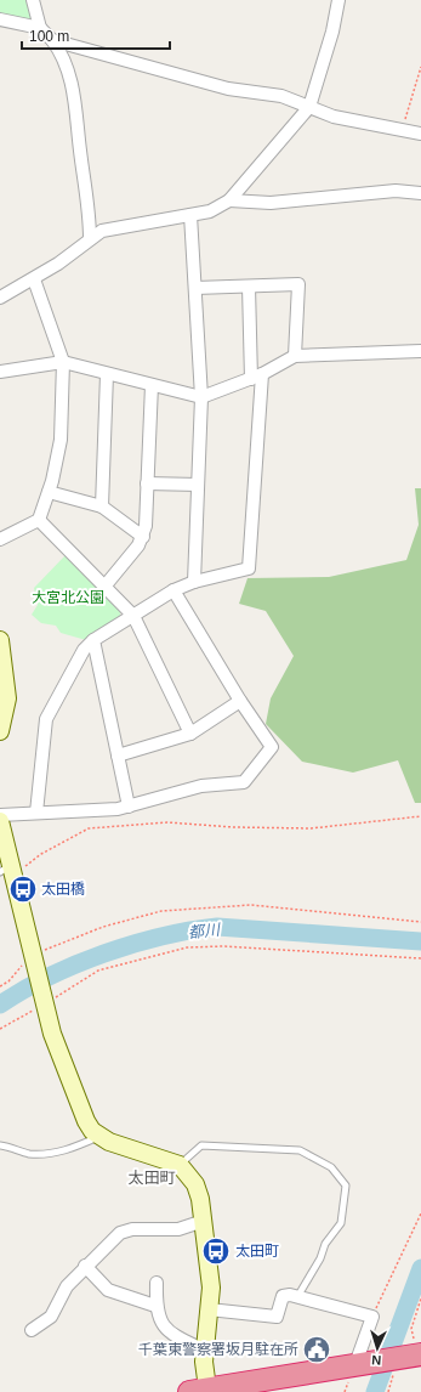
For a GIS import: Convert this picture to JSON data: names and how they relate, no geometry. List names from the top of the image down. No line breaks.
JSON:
{"districts":["太田町"],"water":["都川"],"parks":["大宮北公園"],"places":{"bus stop":["太田橋","太田町"],"public building":["千葉東警察署坂月駐在所"]},"scale_bar":"100 m","north":"bottom"}
